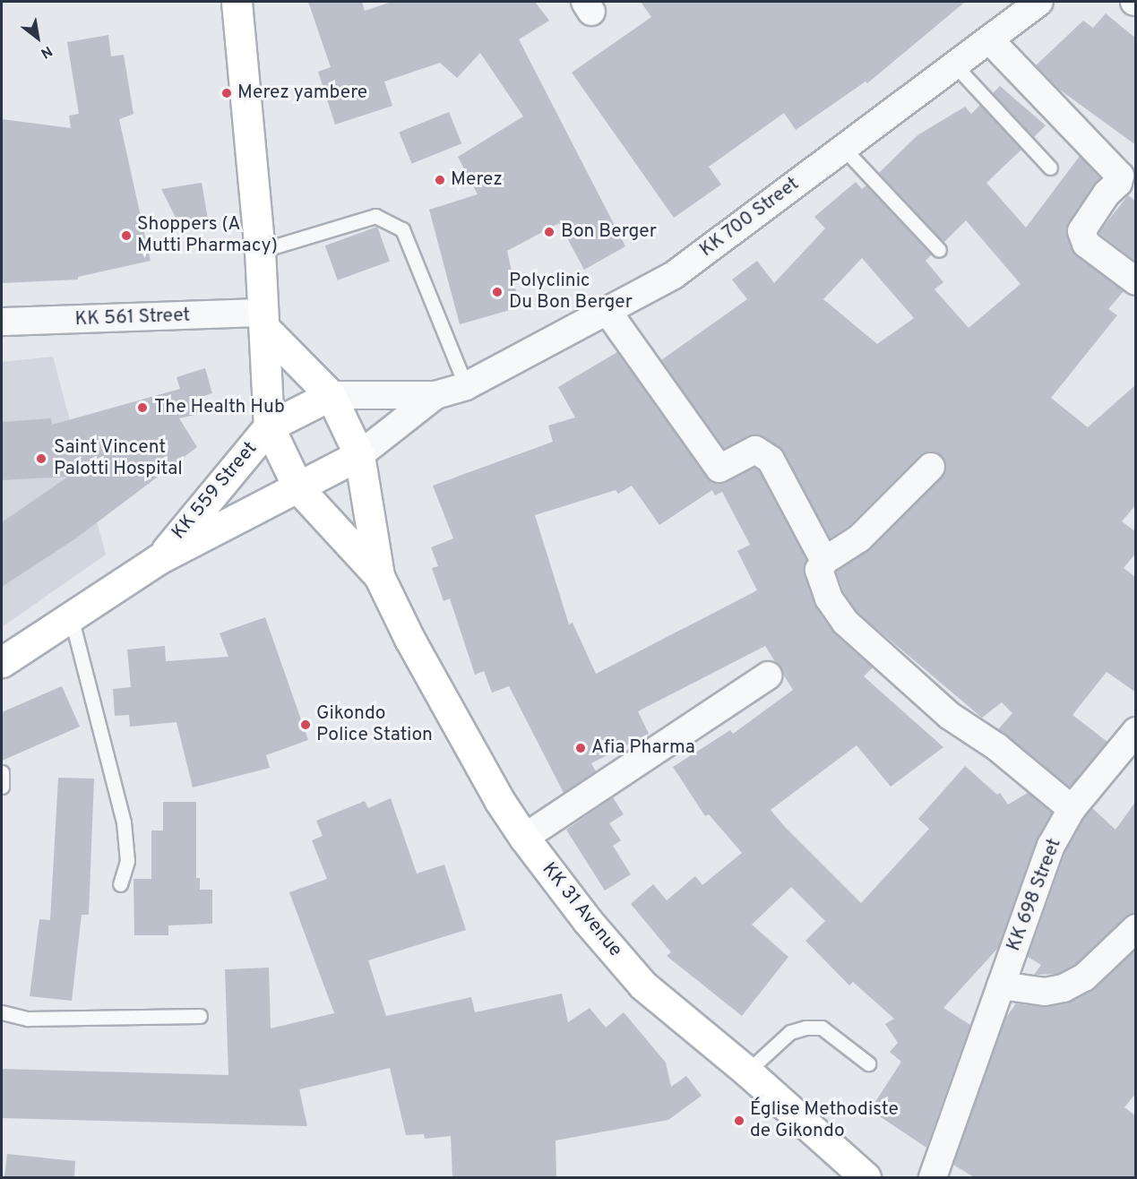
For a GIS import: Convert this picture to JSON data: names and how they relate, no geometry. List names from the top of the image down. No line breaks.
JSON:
{"streets":{"main road":["KK 559 Street","KK 31 Avenue"],"street":["KK 700 Street","KK 561 Street","KK 698 Street"]},"crossings":[["KK 700 Street","KK 559 Street"],["KK 700 Street","KK 31 Avenue"],["KK 561 Street","KK 31 Avenue"],["KK 559 Street","KK 31 Avenue"]],"places":["Merez yambere","Merez","Bon Berger","Shoppers (A Mutti Pharmacy)","Polyclinic Du Bon Berger","The Health Hub","Saint Vincent Palotti Hospital","Gikondo Police Station","Afia Pharma","Église Methodiste de Gikondo"],"north":"bottom right"}
